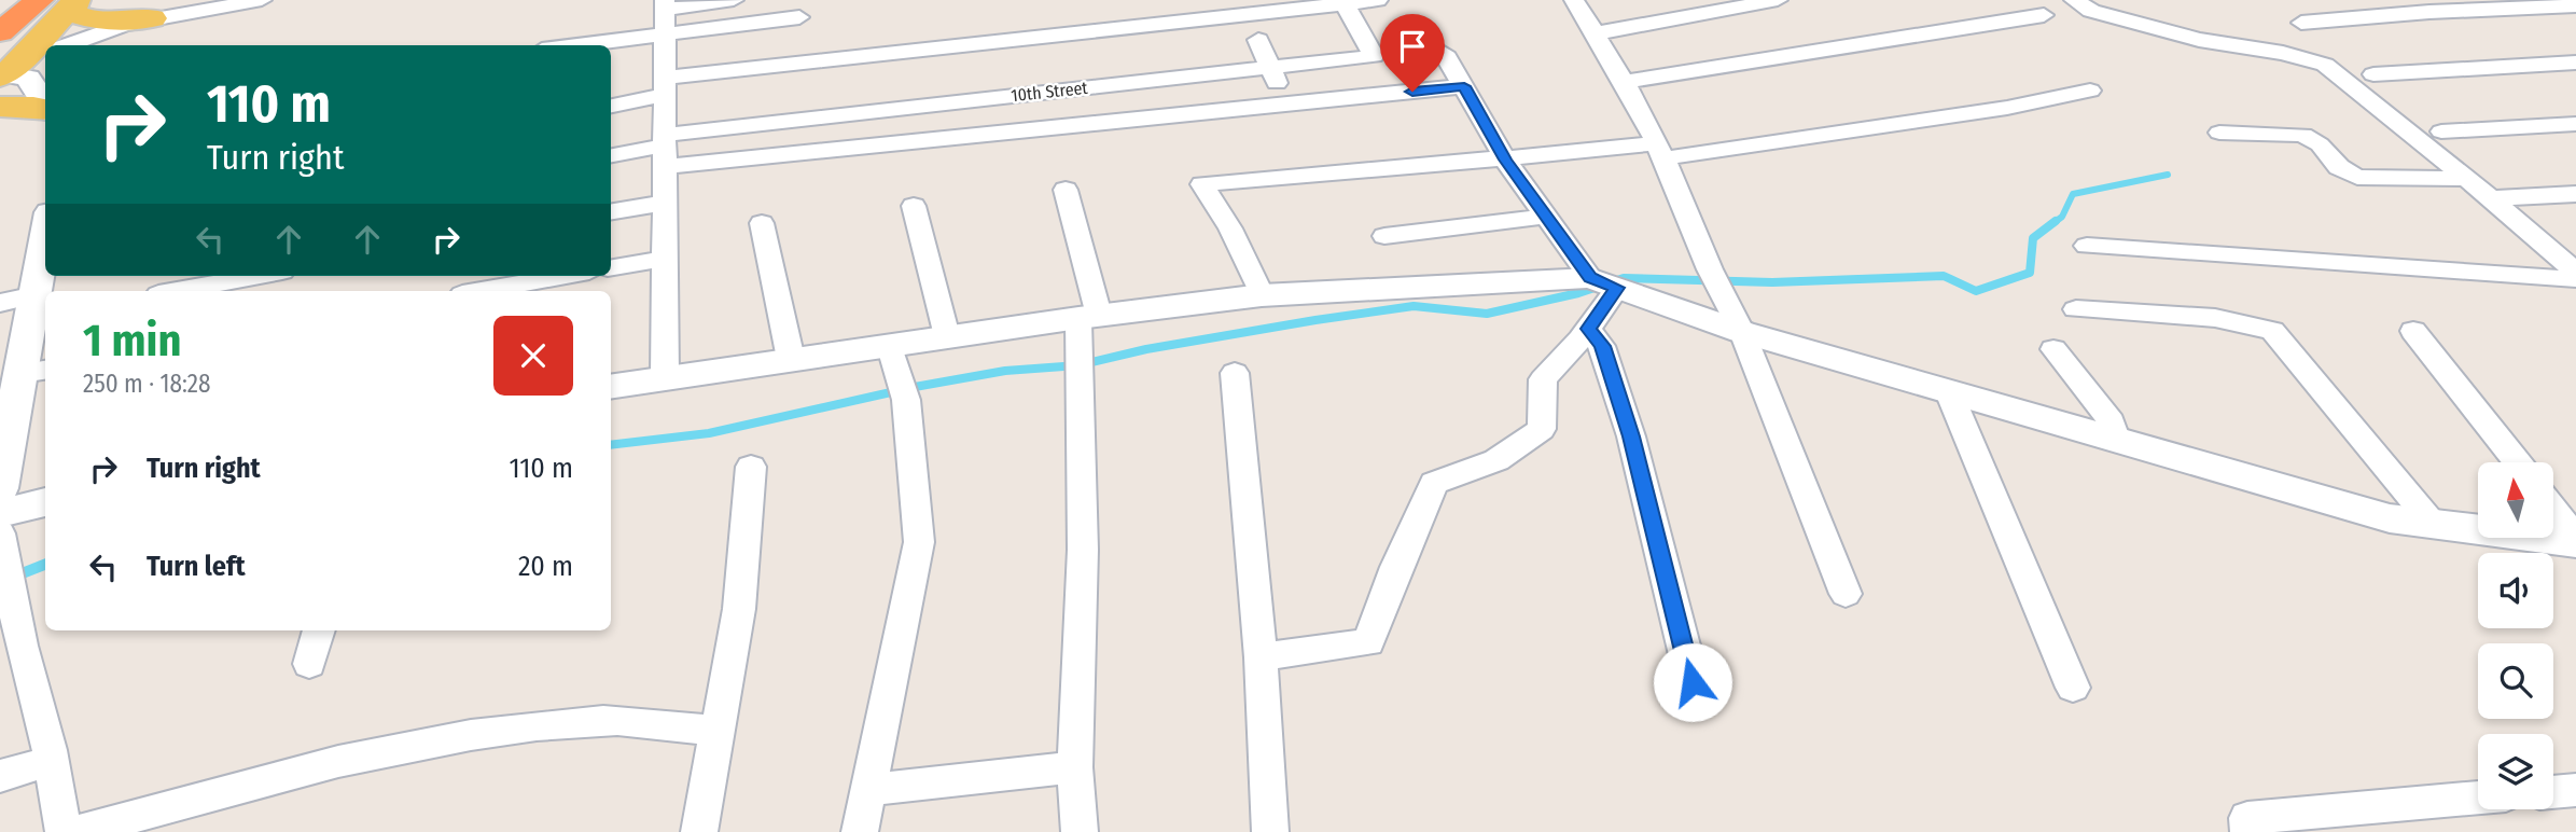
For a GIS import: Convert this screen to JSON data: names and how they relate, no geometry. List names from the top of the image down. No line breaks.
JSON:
{"streets":{"street":["10th Street"]},"north":"top","page":{"turn":["110 m","Turn right"],"heading":["1 min","250 m · 18:28"],"list":[{"name":"Turn right","value":"110 m"},{"name":"Turn left","value":"20 m"}]}}
